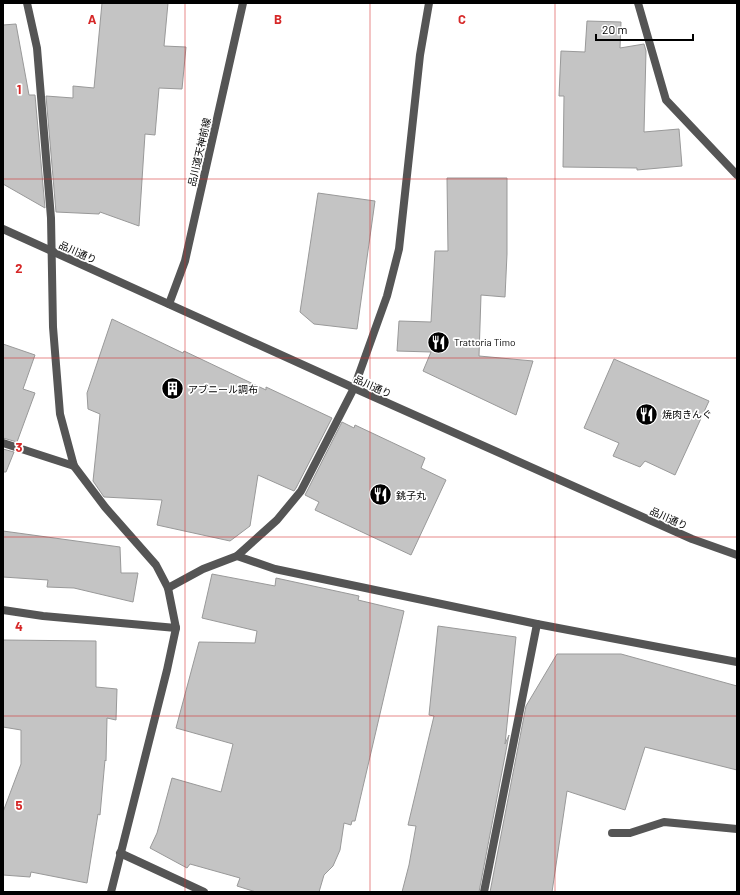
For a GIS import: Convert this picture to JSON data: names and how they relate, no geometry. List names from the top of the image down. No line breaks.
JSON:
{"streets":{"street":["品川道天神前線","品川通り"]},"crossings":[["品川道天神前線","品川通り"]],"places":{"restaurant":["Trattoria Timo","焼肉きんぐ","銚子丸"],"building":["アブニール調布"]},"scale_bar":"20 m","grid":{"columns":["A","B","C"],"rows":["1","2","3","4","5"]}}
